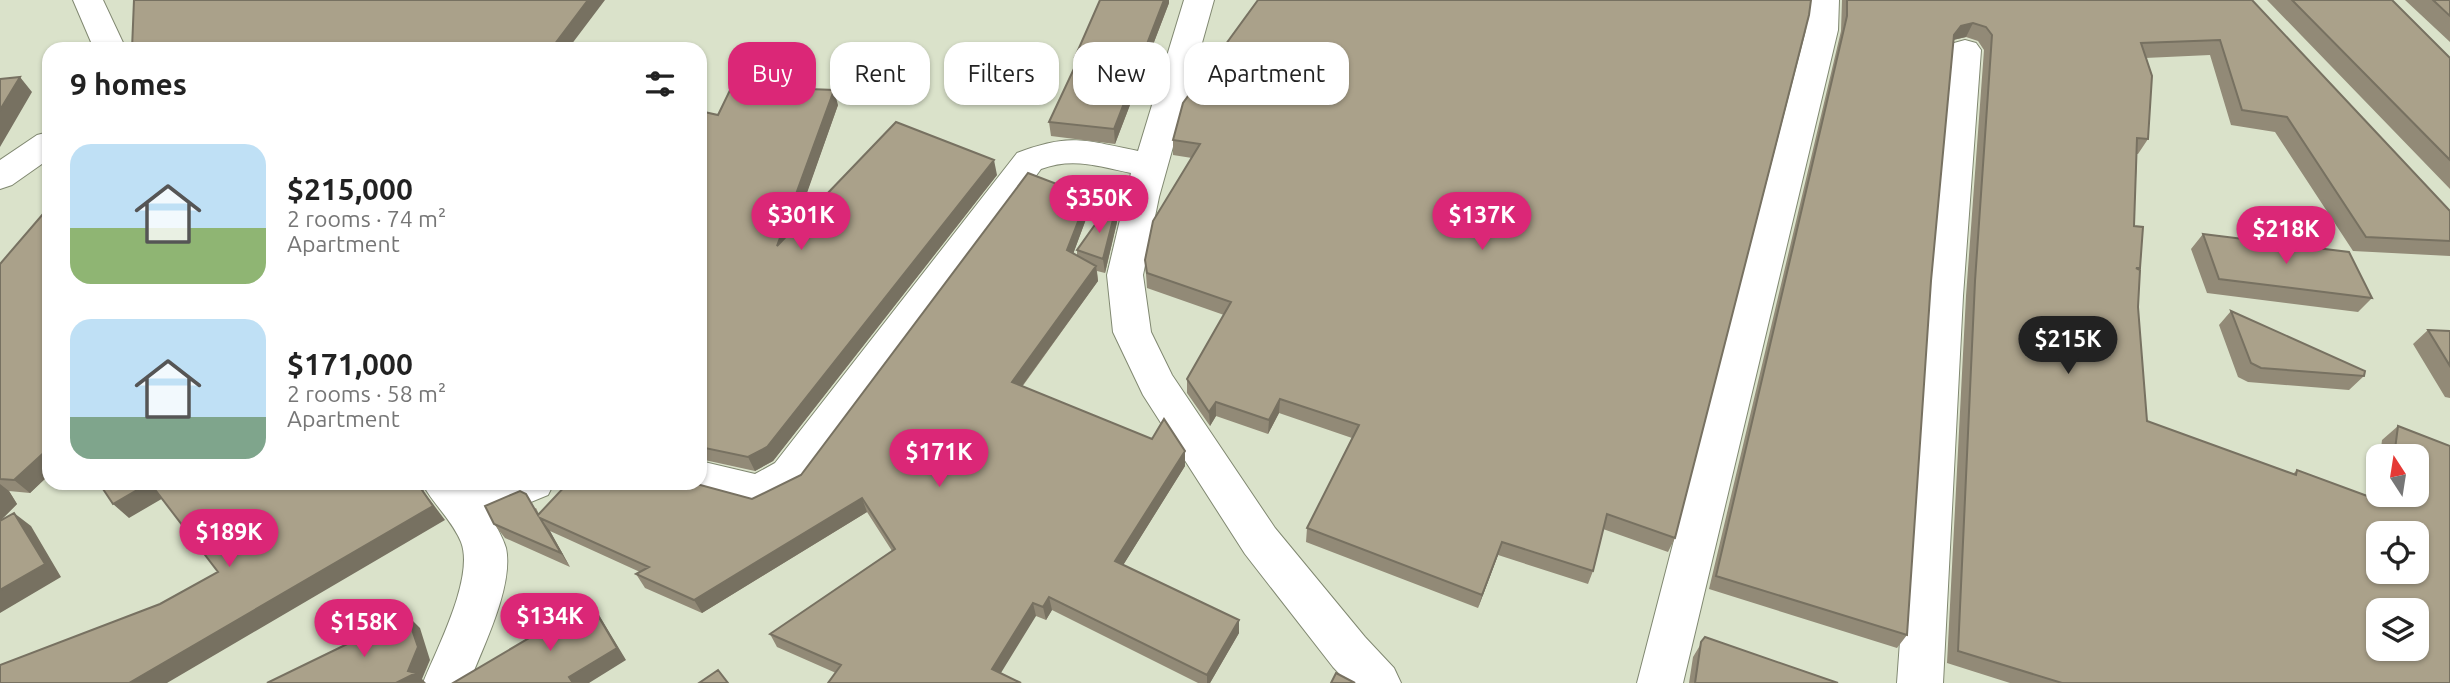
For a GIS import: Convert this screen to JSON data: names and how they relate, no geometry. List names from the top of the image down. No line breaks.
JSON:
{"north":"top","page":{"chip":["Buy","Rent","Filters","New","Apartment"],"heading":"9 homes","list":[{"name":"$215,000","note":"2 rooms · 74 m² · Apartment"},{"name":"$171,000","note":"2 rooms · 58 m² · Apartment"}],"price":["$350K","$301K","$137K","$218K","$215K","$171K","$189K","$134K","$158K"]}}
